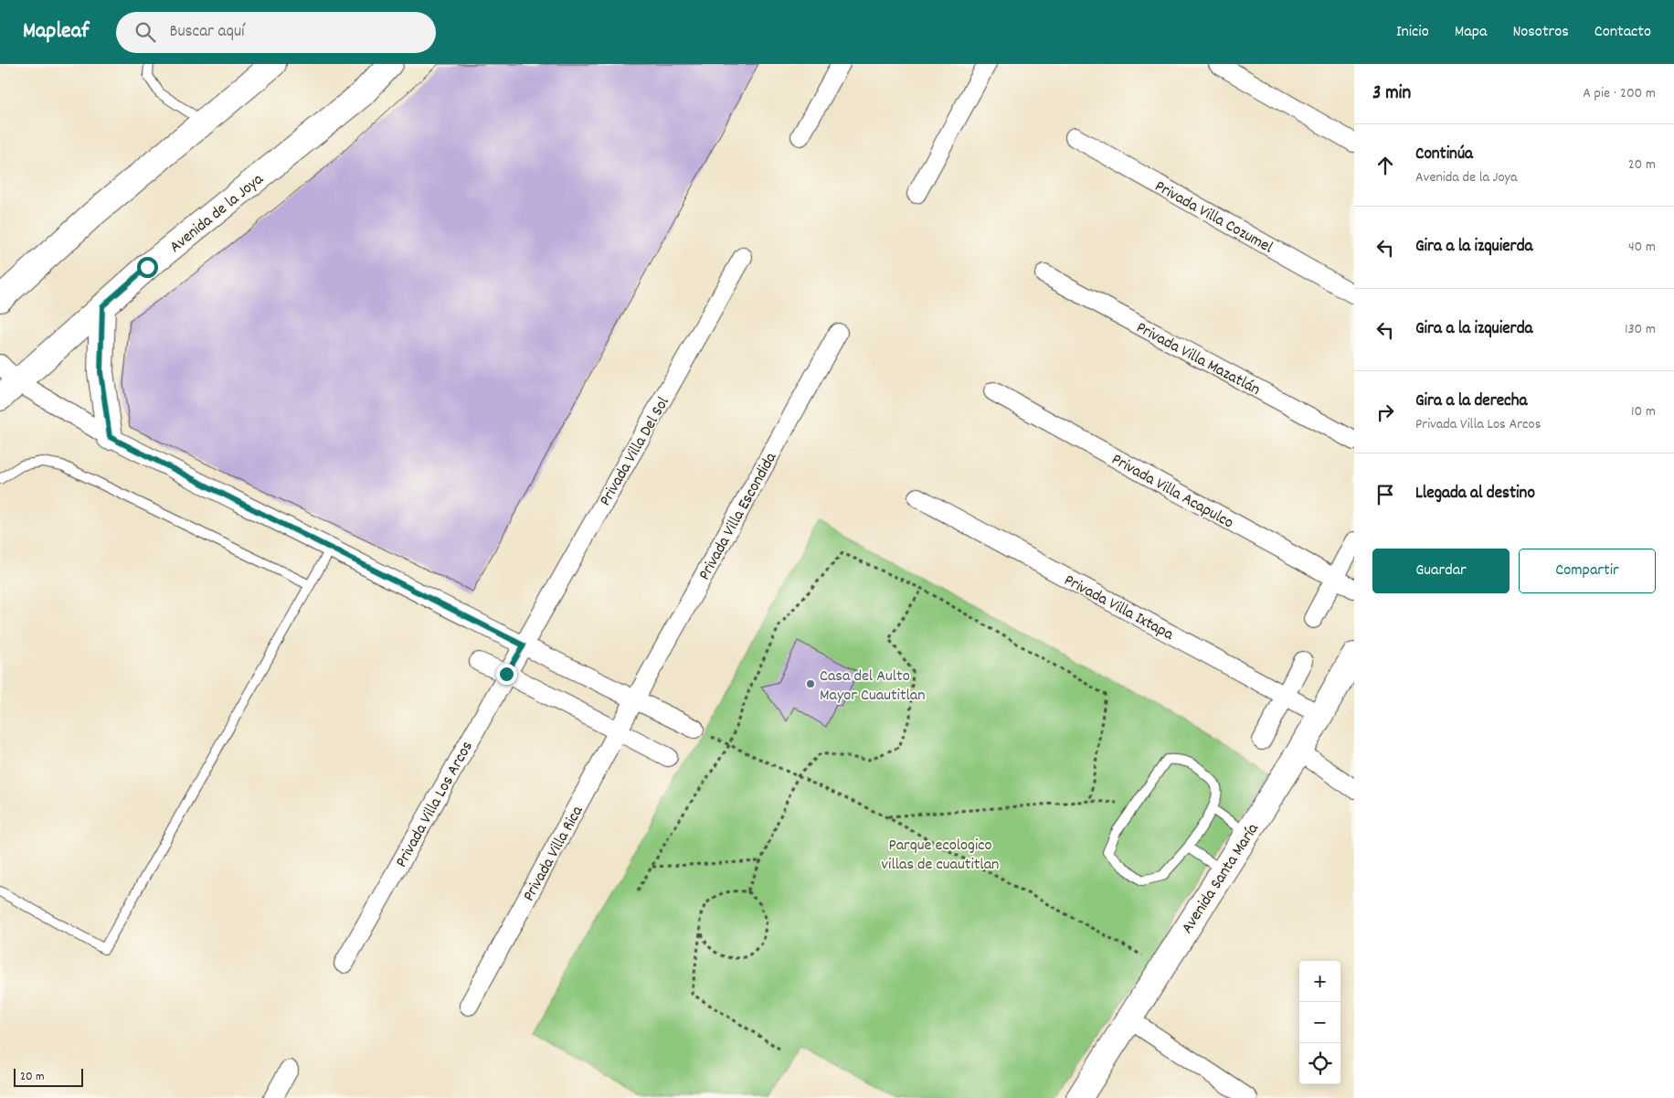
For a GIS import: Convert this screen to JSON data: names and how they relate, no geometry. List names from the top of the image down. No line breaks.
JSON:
{"streets":{"main road":["Avenida de la Joya","Avenida Santa María"],"street":["Privada Villa Cozumel","Privada Villa Mazatlán","Privada Villa Del Sol","Privada Villa Acapulco","Privada Villa Escondida","Privada Villa Ixtapa","Privada Villa Los Arcos","Privada Villa Rica"]},"crossings":[["Privada Villa Del Sol","Privada Villa Los Arcos"],["Privada Villa Escondida","Privada Villa Rica"],["Privada Villa Ixtapa","Avenida Santa María"]],"parks":["Parque ecologico villas de cuautitlan"],"places":["Casa del Aulto Mayor Cuautitlan"],"scale_bar":"20 m","page":{"header":"Mapleaf","search":"Buscar aquí","nav":["Inicio","Mapa","Nosotros","Contacto"],"heading":["3 min","A pie · 200 m"],"list":[["Continúa","Avenida de la Joya","20 m"],["Gira a la izquierda","40 m"],["Gira a la izquierda","130 m"],["Gira a la derecha","Privada Villa Los Arcos","10 m"],"Llegada al destino"],"buttons":["Guardar","Compartir"],"map_buttons":["+","−"],"scale":"20 m"}}
